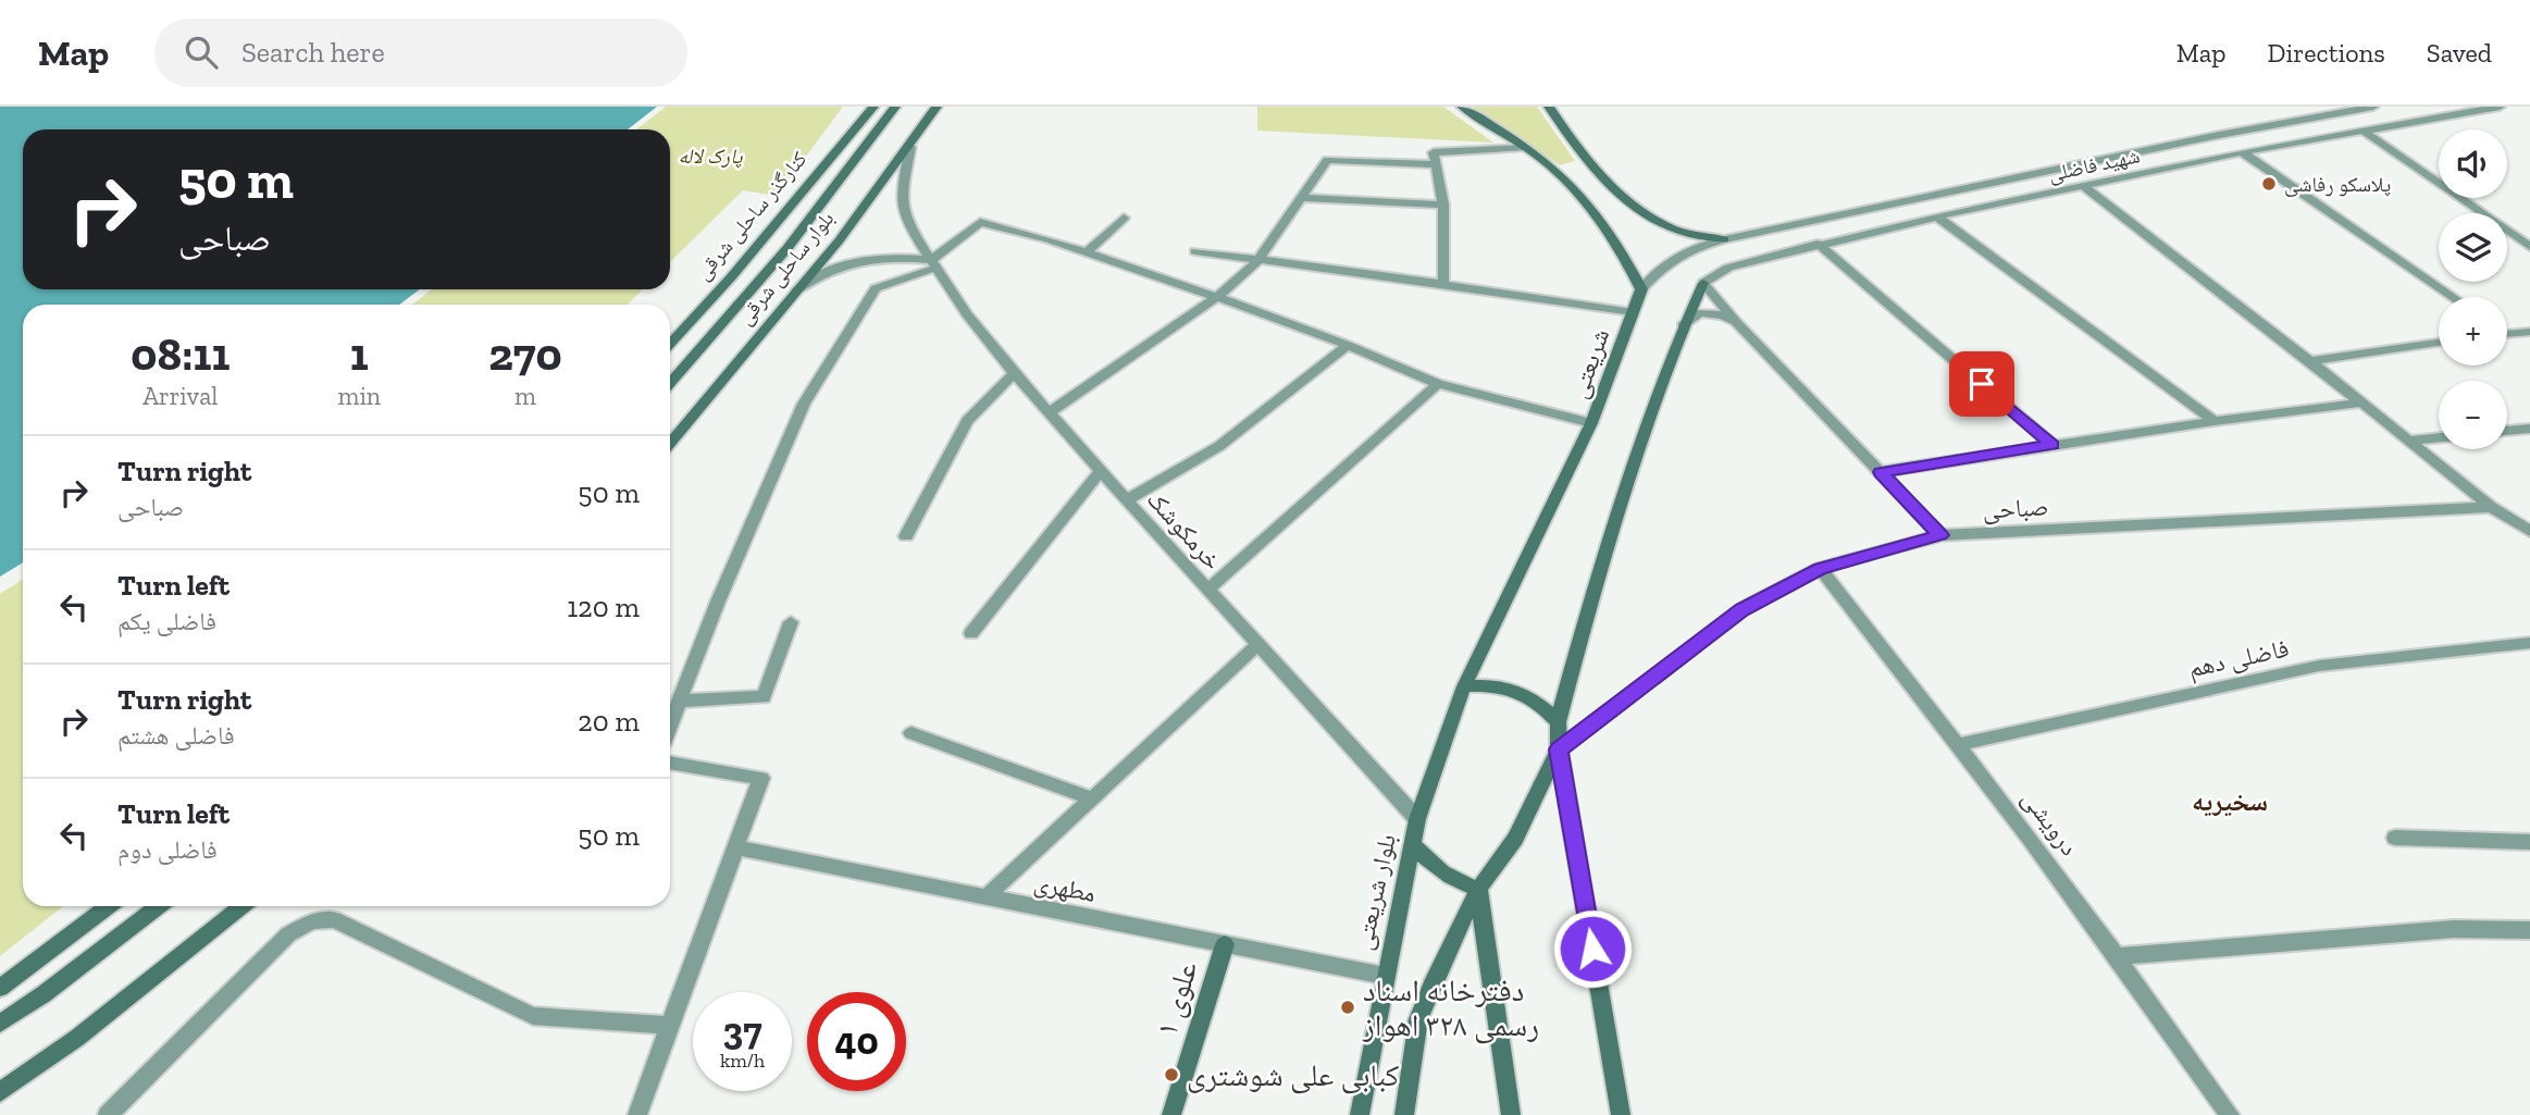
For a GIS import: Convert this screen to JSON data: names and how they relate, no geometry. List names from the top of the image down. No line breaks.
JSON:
{"streets":{"main road":["کنارگذر ساحلی شرقی","بلوار ساحلی شرقی","شریعتی","بلوار شریعتی","علوی ۱"],"street":["شهید فاضلی","صباحی","خرمکوشک","فاضلی دهم","درویشی","مطهری"]},"crossings":[["شهید فاضلی","شریعتی"],["بلوار ساحلی شرقی","خرمکوشک"],["شریعتی","بلوار شریعتی"],["صباحی","درویشی"],["خرمکوشک","بلوار شریعتی"],["فاضلی دهم","درویشی"],["مطهری","بلوار شریعتی"],["مطهری","علوی ۱"]],"districts":["سخیریه"],"parks":["پارک لاله"],"places":["پلاسکو رفاشی","دفترخانه اسناد رسمی ۳۲۸ اهواز","کبابی علی شوشتری"],"page":{"header":"Map","search":"Search here","nav":["Map","Directions","Saved"],"map_buttons":["+","−"],"turn":["50 m","صباحی"],"eta":["08:11","Arrival","1","min","270","m"],"list":[{"name":"Turn right","note":"صباحی","value":"50 m"},{"name":"Turn left","note":"فاضلی یکم","value":"120 m"},{"name":"Turn right","note":"فاضلی هشتم","value":"20 m"},{"name":"Turn left","note":"فاضلی دوم","value":"50 m"}],"speed":"37 km/h","limit":"40"}}
